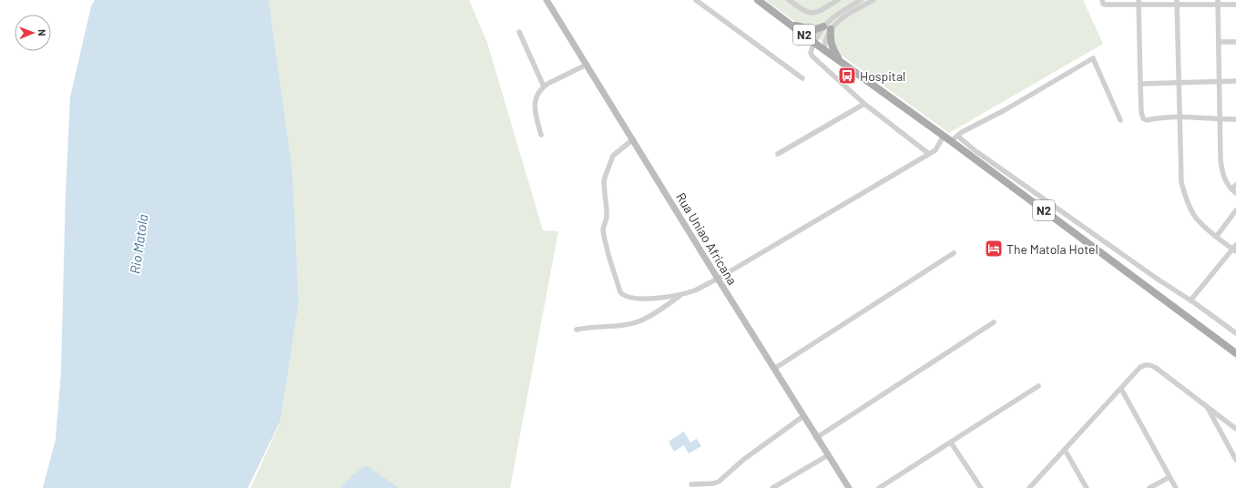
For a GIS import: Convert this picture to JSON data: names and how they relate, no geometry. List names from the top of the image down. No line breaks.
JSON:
{"streets":{"main road":["N2","Rua Uniao Africana"]},"water":["Rio Matola"],"places":{"bus stop":["Hospital"],"hotel":["The Matola Hotel"]},"north":"right"}
